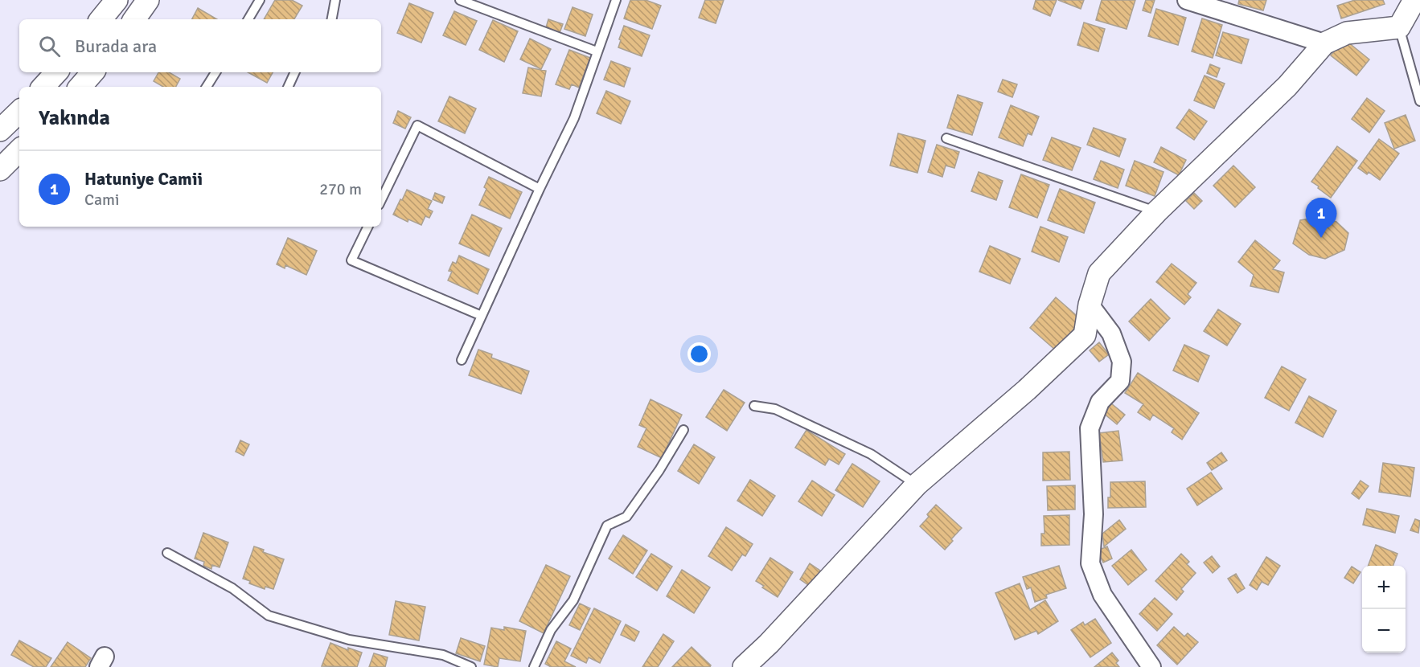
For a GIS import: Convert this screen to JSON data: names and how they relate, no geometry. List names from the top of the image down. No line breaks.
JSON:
{"page":{"search":"Burada ara","heading":"Yakında","list":[{"mark":"1","name":"Hatuniye Camii","note":"Cami","value":"270 m"}],"pins":"1","map_buttons":["+","−"]}}
